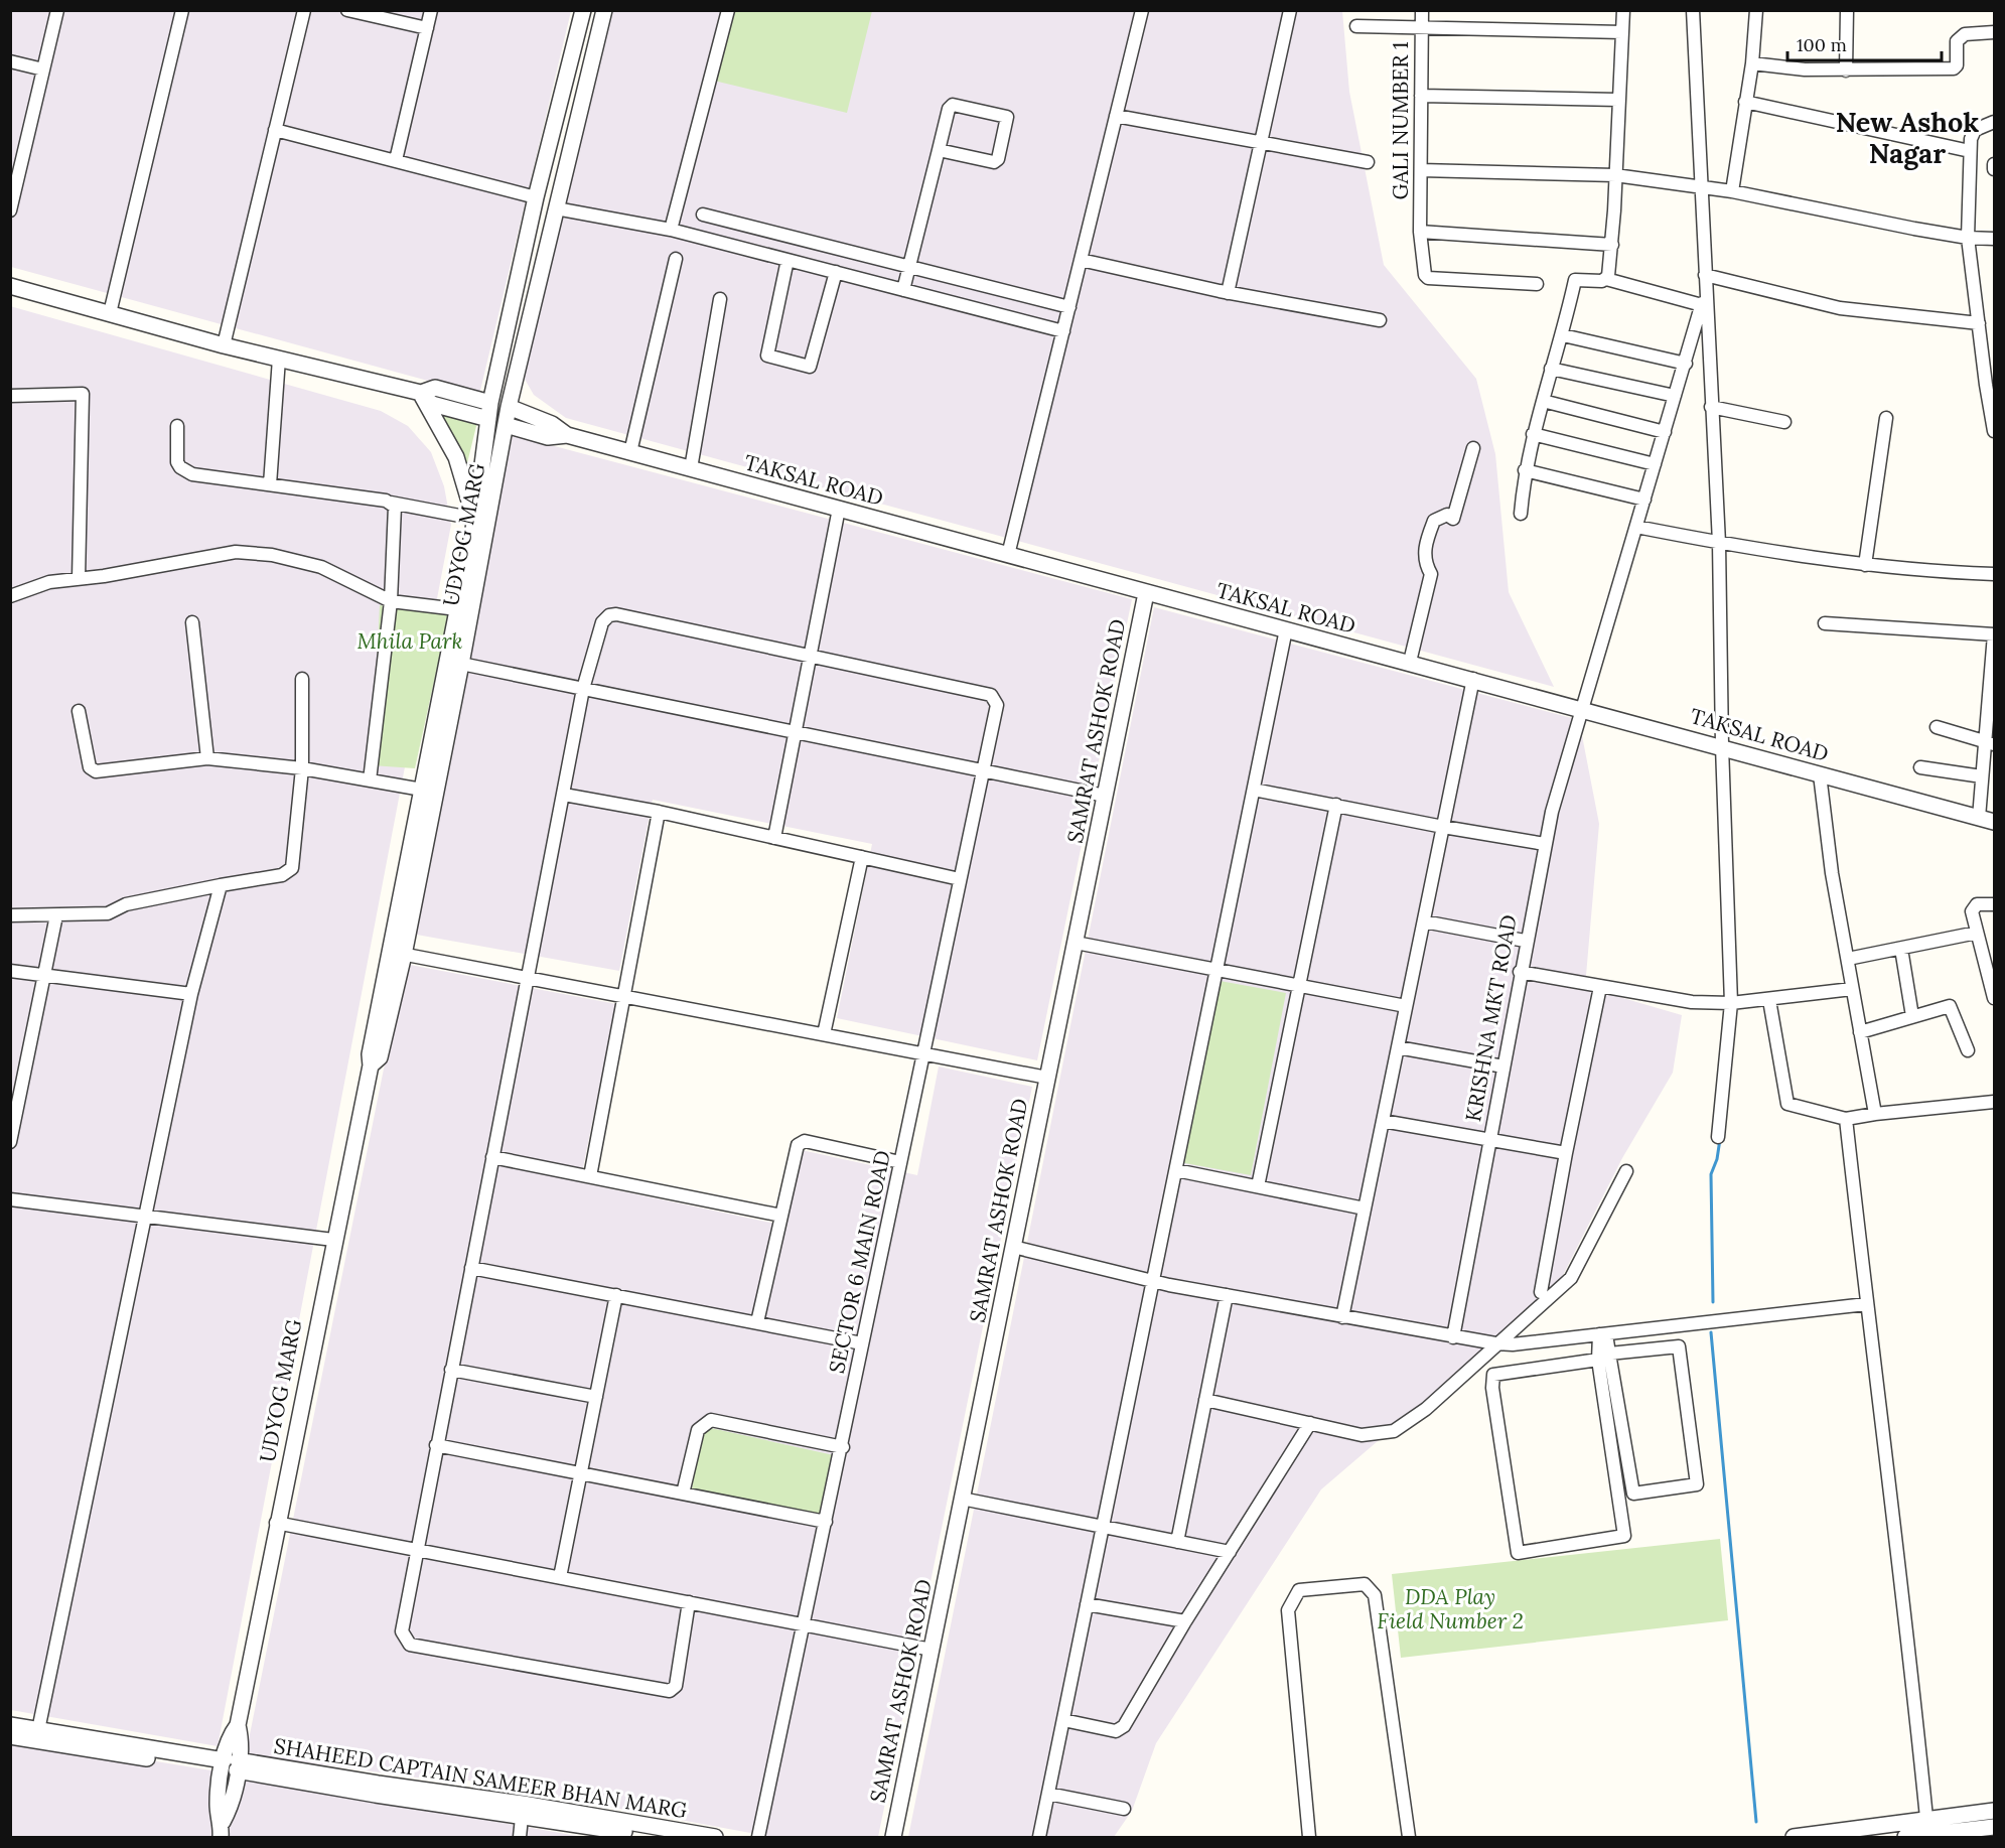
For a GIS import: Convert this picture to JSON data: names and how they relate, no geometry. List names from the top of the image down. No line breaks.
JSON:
{"streets":{"street":["GALI NUMBER 1","TAKSAL ROAD","UDYOG MARG","SAMRAT ASHOK ROAD","KRISHNA MKT ROAD","SECTOR 6 MAIN ROAD","SHAHEED CAPTAIN SAMEER BHAN MARG"]},"crossings":[["TAKSAL ROAD","UDYOG MARG"],["TAKSAL ROAD","SAMRAT ASHOK ROAD"],["TAKSAL ROAD","KRISHNA MKT ROAD"],["UDYOG MARG","SHAHEED CAPTAIN SAMEER BHAN MARG"]],"districts":["New Ashok Nagar"],"parks":["Mhila Park","DDA Play Field Number 2"],"scale_bar":"100 m"}
